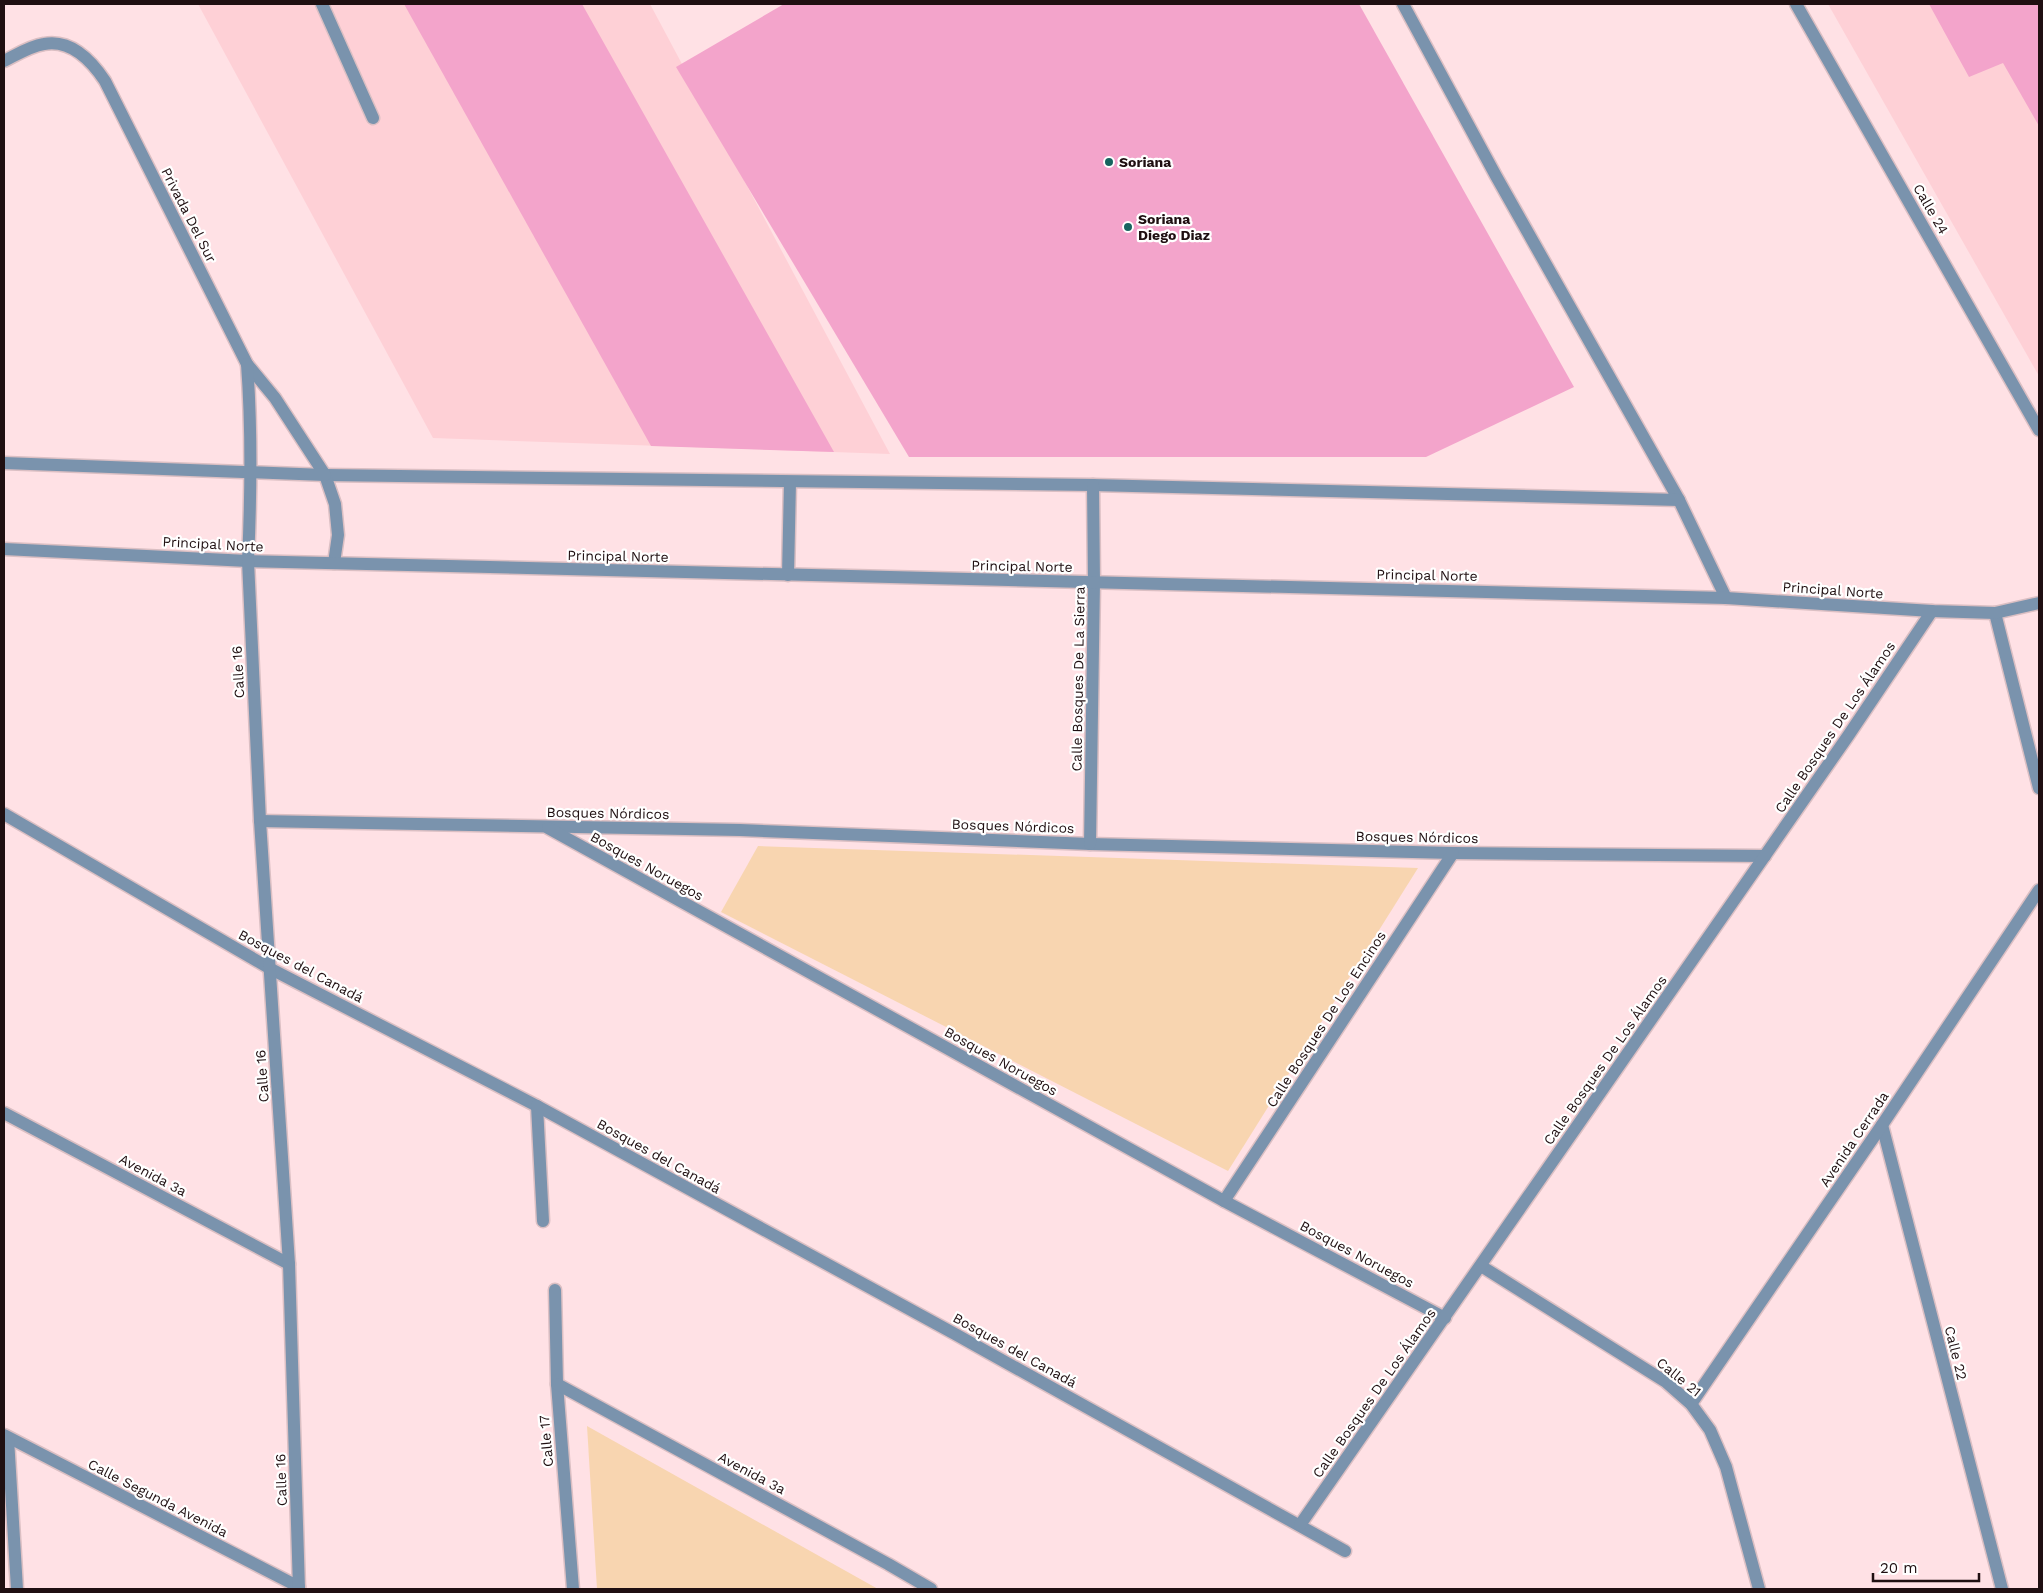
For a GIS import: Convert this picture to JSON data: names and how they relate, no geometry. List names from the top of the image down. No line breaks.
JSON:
{"streets":{"street":["Calle 24","Privada Del Sur","Principal Norte","Calle 16","Calle Bosques De La Sierra","Calle Bosques De Los Álamos","Bosques Nórdicos","Bosques Noruegos","Bosques del Canadá","Calle Bosques De Los Encinos","Avenida Cerrada","Avenida 3a","Calle 22","Calle 21","Calle 17","Calle Segunda Avenida"]},"crossings":[["Privada Del Sur","Principal Norte"],["Privada Del Sur","Calle 16"],["Principal Norte","Calle 16"],["Principal Norte","Calle Bosques De La Sierra"],["Principal Norte","Calle Bosques De Los Álamos"],["Calle 16","Bosques Nórdicos"],["Calle 16","Bosques del Canadá"],["Calle 16","Avenida 3a"],["Calle 16","Calle Segunda Avenida"],["Calle Bosques De La Sierra","Bosques Nórdicos"],["Calle Bosques De Los Álamos","Bosques Nórdicos"],["Calle Bosques De Los Álamos","Bosques Noruegos"],["Calle Bosques De Los Álamos","Bosques del Canadá"],["Calle Bosques De Los Álamos","Calle 21"],["Bosques Nórdicos","Bosques Noruegos"],["Bosques Nórdicos","Calle Bosques De Los Encinos"],["Bosques Noruegos","Calle Bosques De Los Encinos"],["Avenida Cerrada","Calle 22"],["Avenida Cerrada","Calle 21"],["Avenida 3a","Calle 17"]],"places":["Soriana","Soriana Diego Diaz"],"scale_bar":"20 m"}
